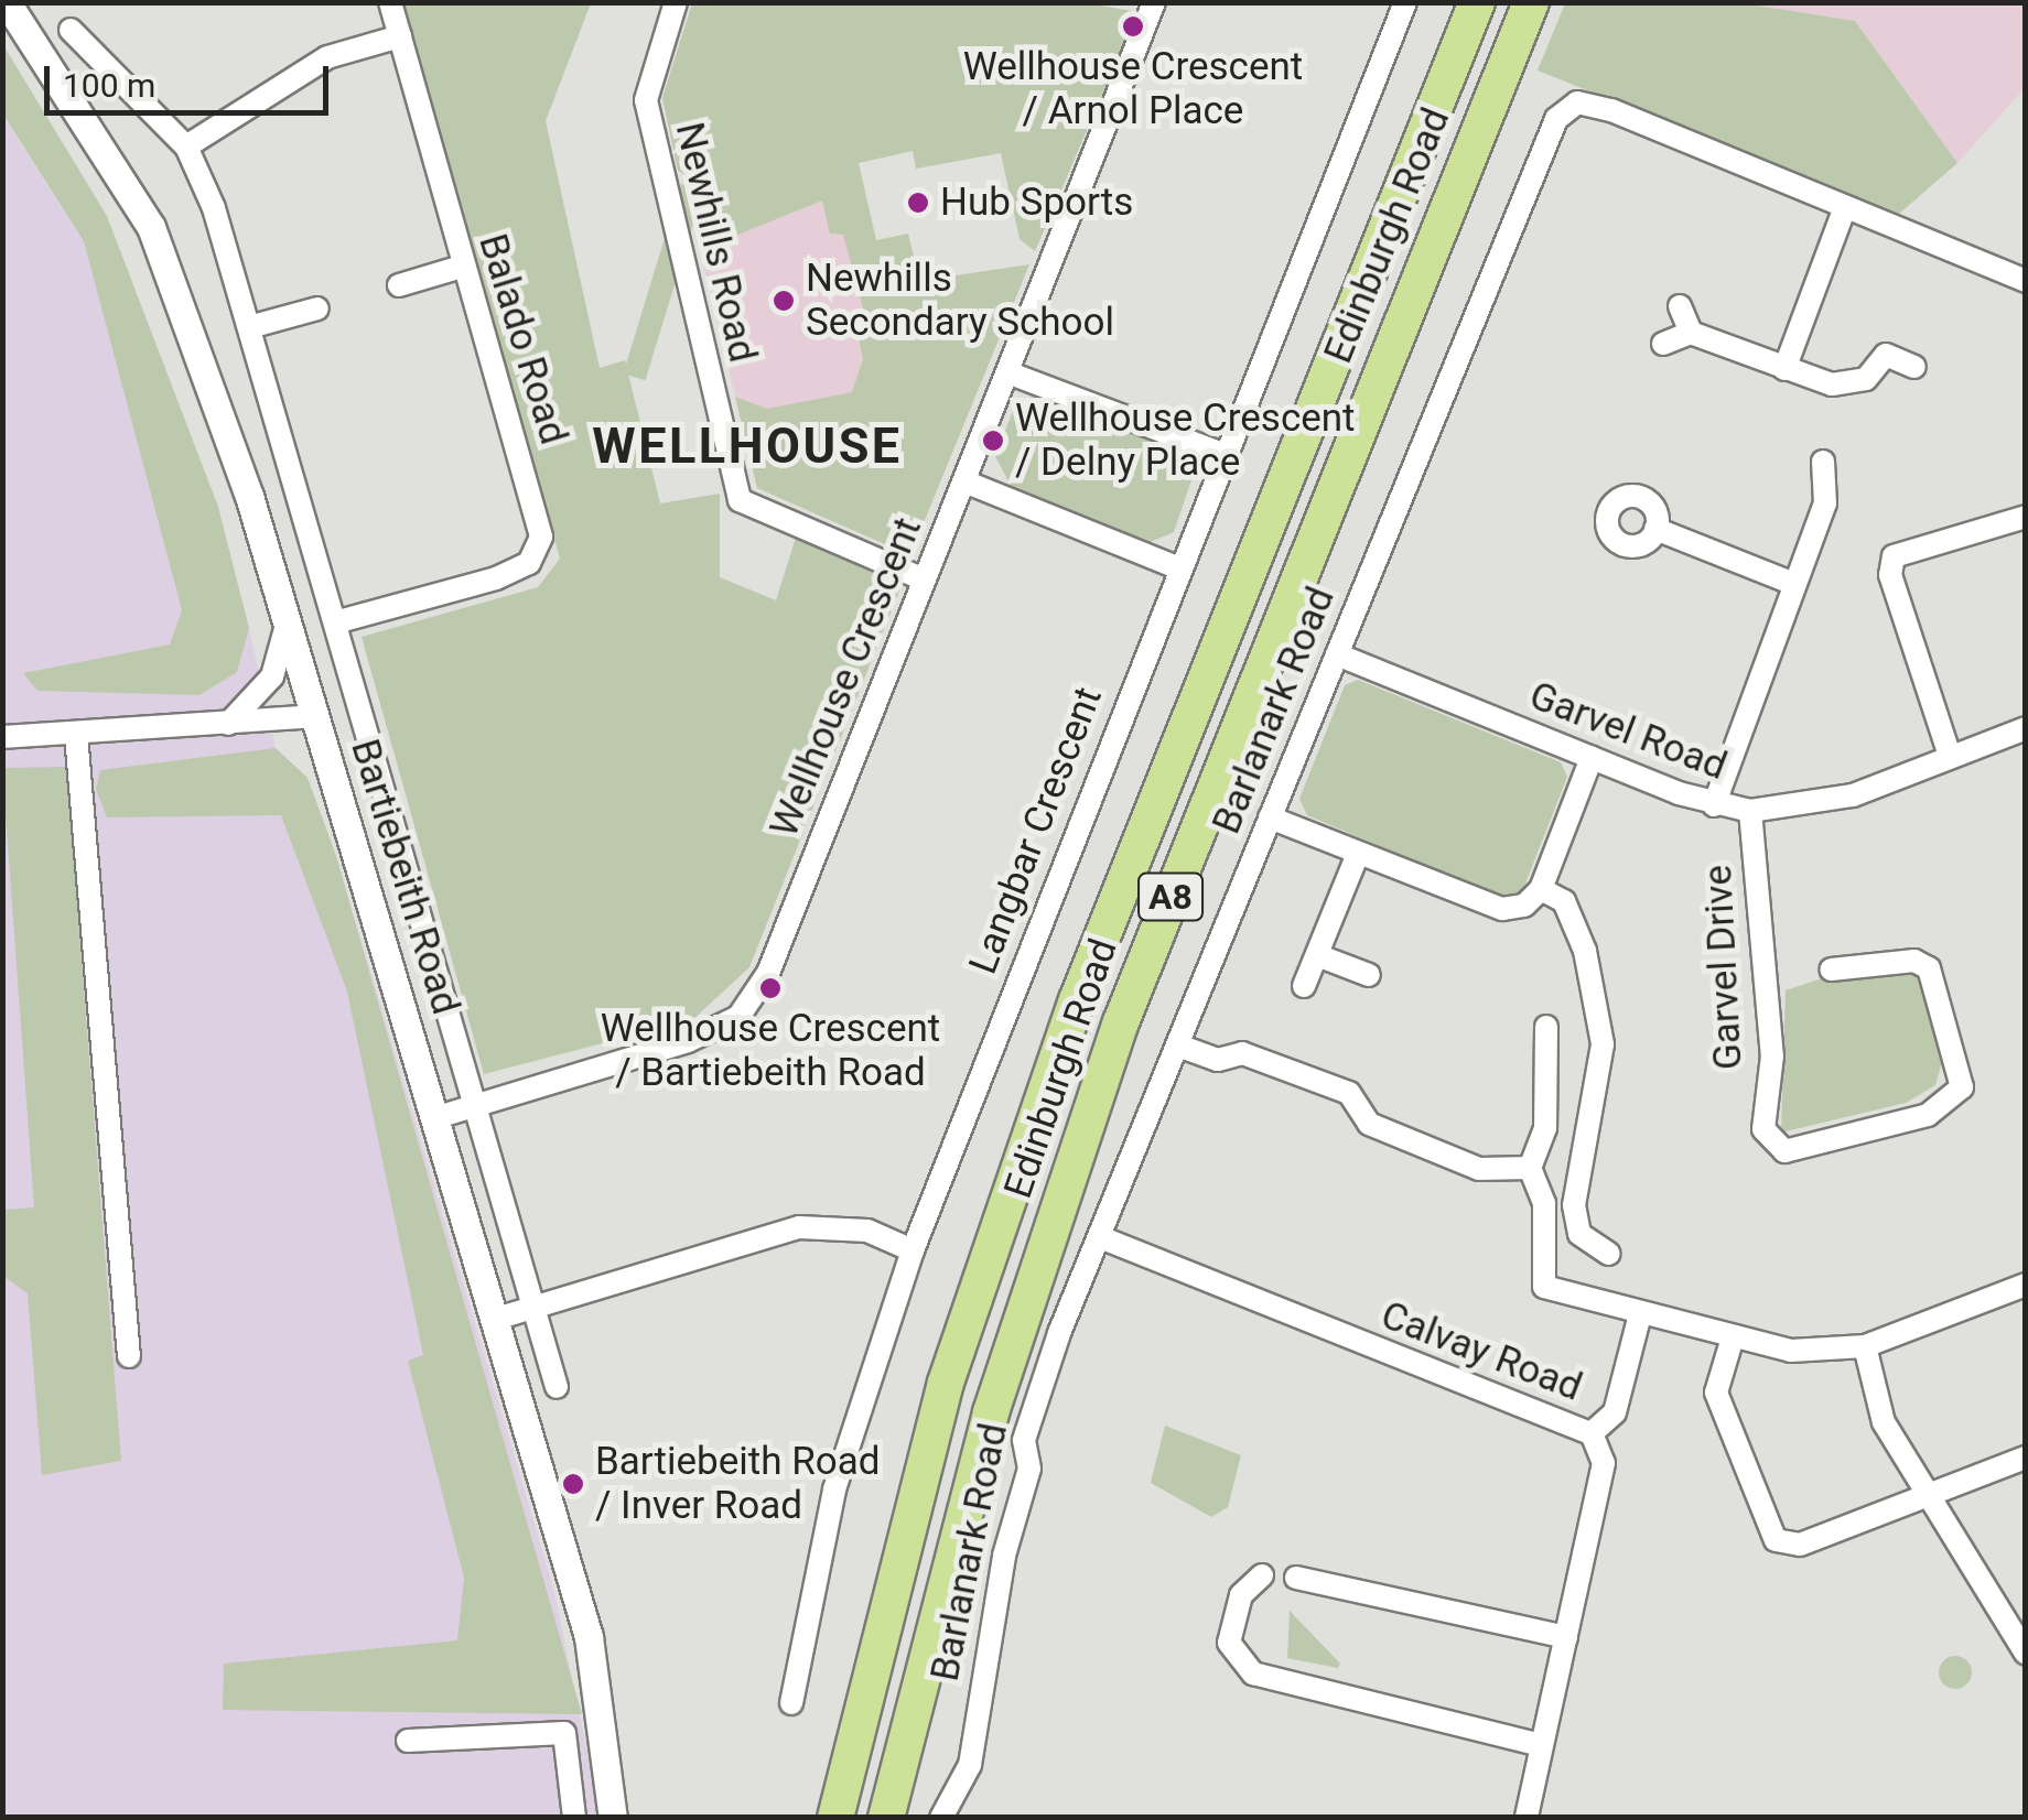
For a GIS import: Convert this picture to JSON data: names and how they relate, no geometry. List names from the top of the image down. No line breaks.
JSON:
{"streets":{"main road":["Edinburgh Road","A8"],"street":["Newhills Road","Balado Road","Wellhouse Crescent","Barlanark Road","Garvel Road","Langbar Crescent","Bartiebeith Road","Garvel Drive","Calvay Road"]},"crossings":[["Newhills Road","Wellhouse Crescent"],["Balado Road","Bartiebeith Road"],["Wellhouse Crescent","Bartiebeith Road"],["Barlanark Road","Garvel Road"],["Barlanark Road","Calvay Road"],["Garvel Road","Garvel Drive"]],"districts":["WELLHOUSE"],"places":["Wellhouse Crescent / Arnol Place","Hub Sports","Newhills Secondary School","Wellhouse Crescent / Delny Place","Wellhouse Crescent / Bartiebeith Road","Bartiebeith Road / Inver Road"],"scale_bar":"100 m"}
